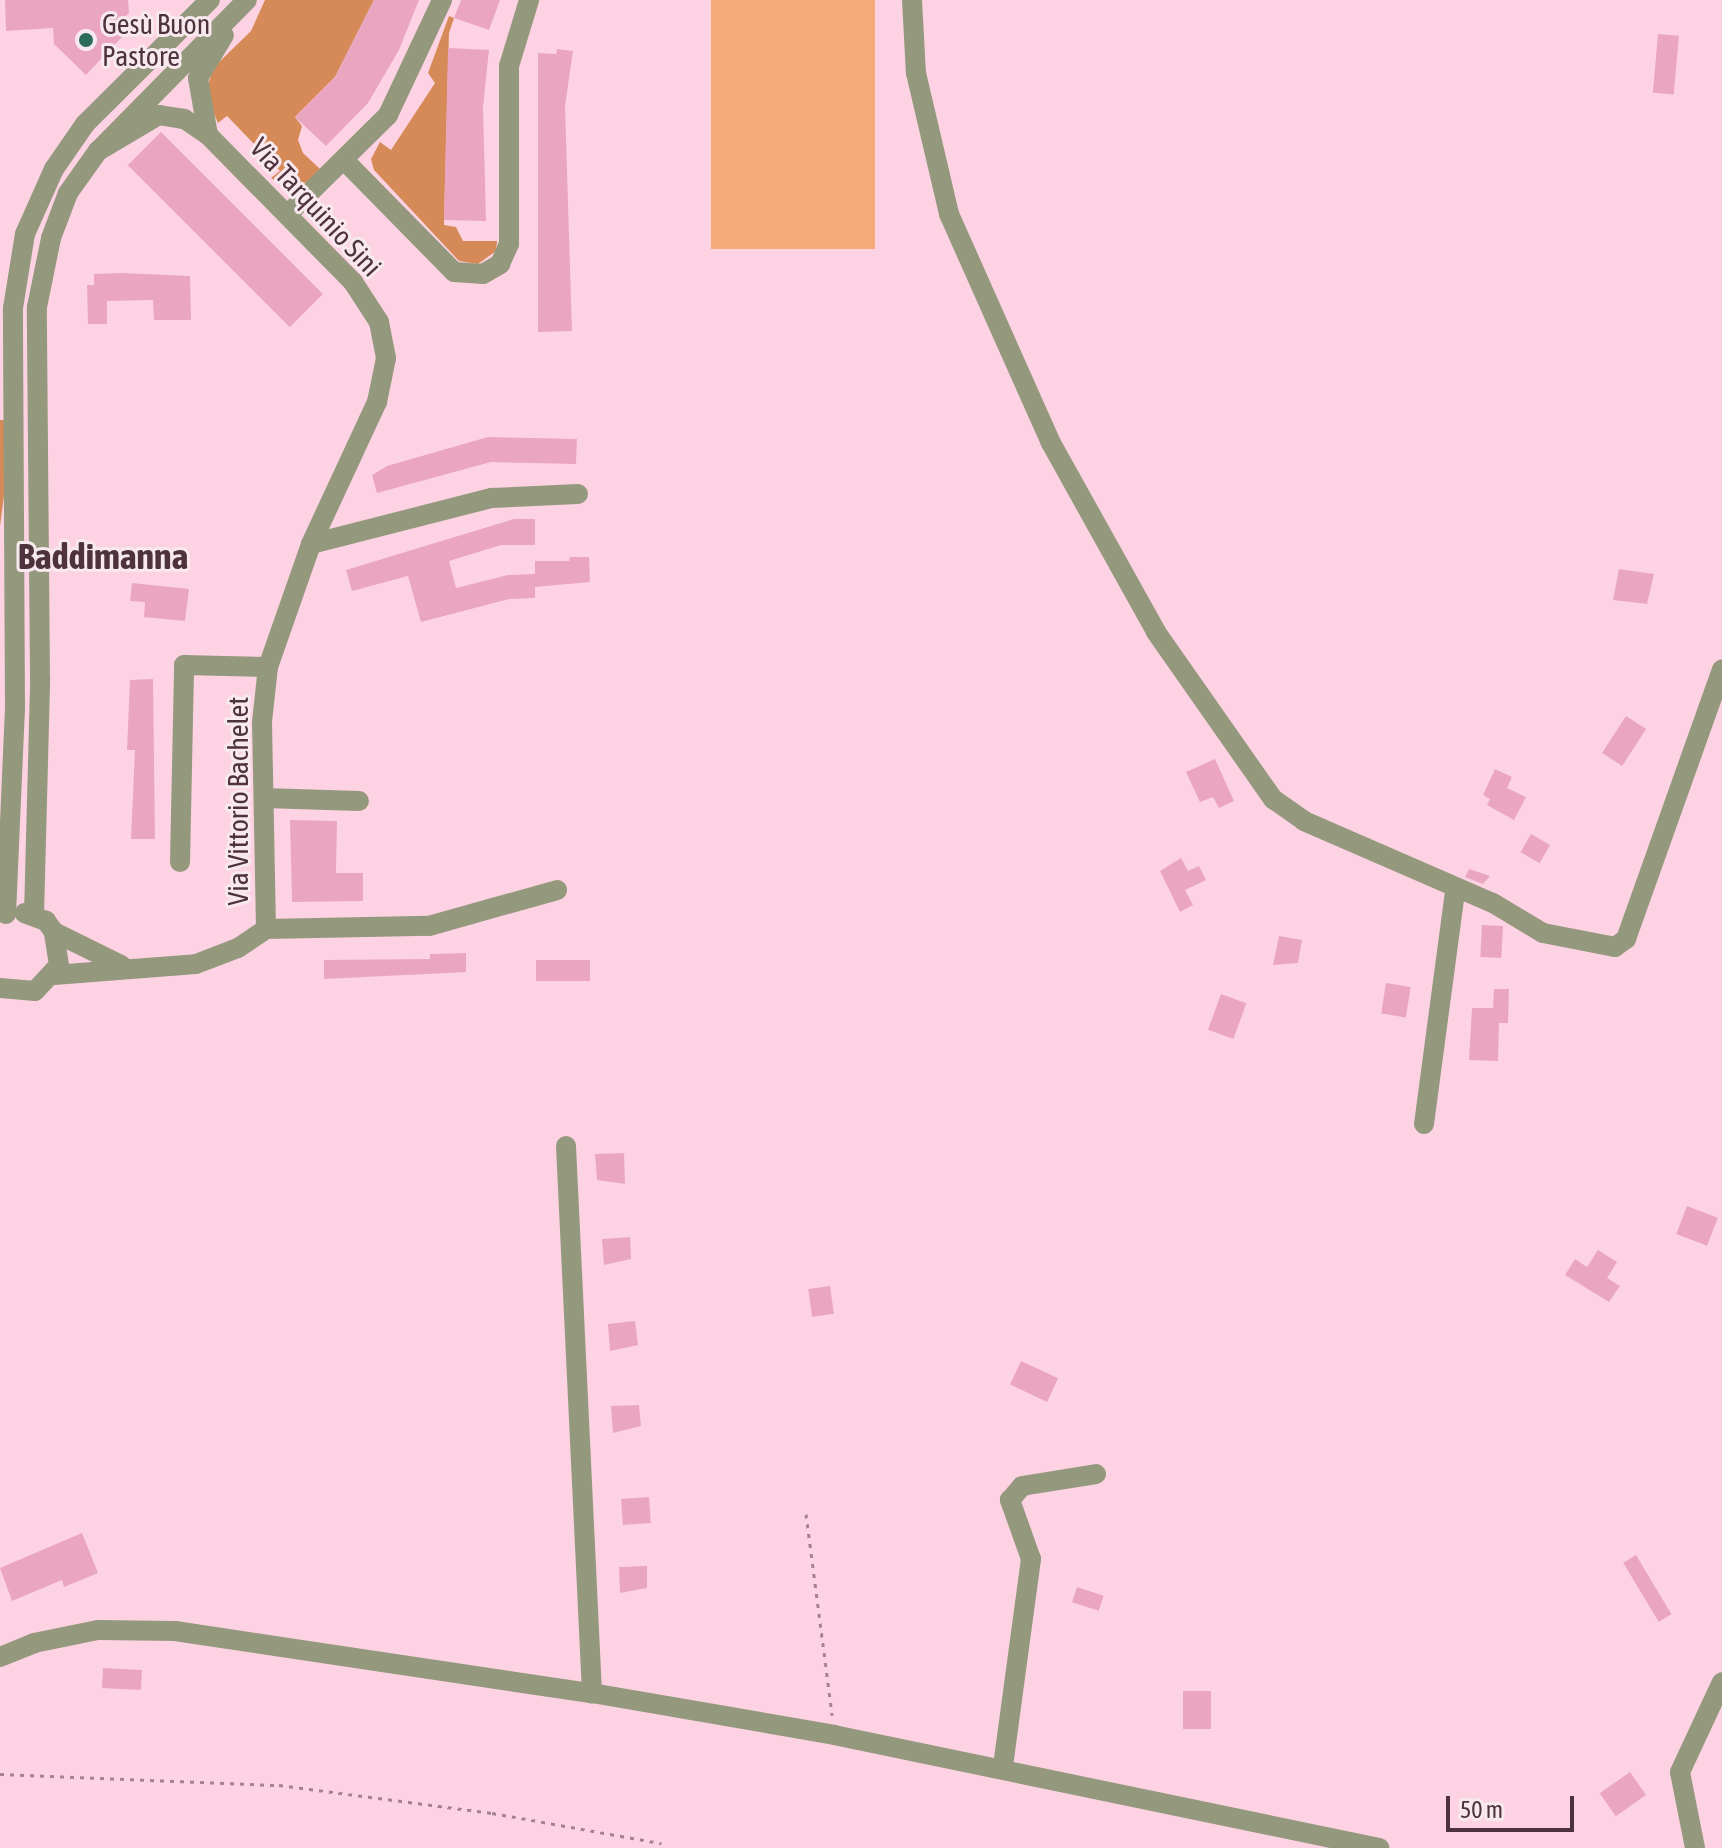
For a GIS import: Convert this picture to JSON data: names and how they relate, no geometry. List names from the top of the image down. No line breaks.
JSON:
{"streets":{"street":["Via Tarquinio Sini","Via Vittorio Bachelet"]},"crossings":[["Via Tarquinio Sini","Via Vittorio Bachelet"]],"districts":["Baddimanna"],"places":["Gesù Buon Pastore"],"scale_bar":"50 m"}
